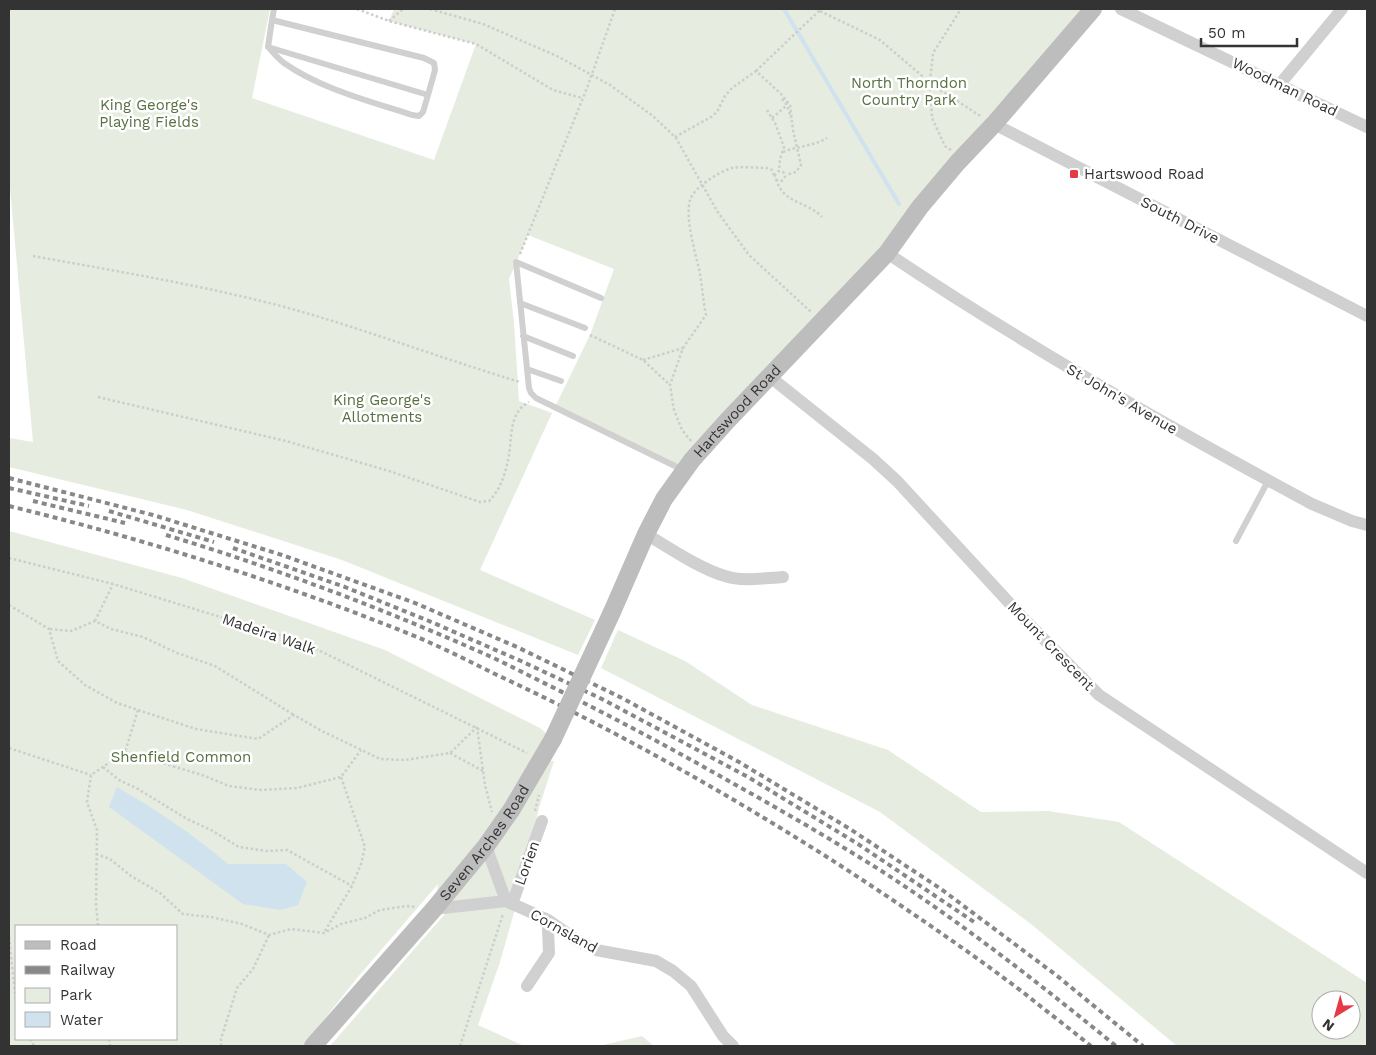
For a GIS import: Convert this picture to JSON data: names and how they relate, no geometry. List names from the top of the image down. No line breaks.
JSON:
{"streets":{"street":["Woodman Road","South Drive","St John's Avenue","Hartswood Road","Mount Crescent","Seven Arches Road","Lorien","Cornsland"],"path":["Madeira Walk"]},"crossings":[["South Drive","Hartswood Road"],["St John's Avenue","Hartswood Road"],["Hartswood Road","Mount Crescent"],["Hartswood Road","Seven Arches Road"],["Madeira Walk","Seven Arches Road"],["Lorien","Cornsland"]],"parks":["North Thorndon Country Park","King George's Playing Fields","King George's Allotments","Shenfield Common"],"places":{"transit":["Hartswood Road"]},"legend":["Road","Railway","Park","Water"],"scale_bar":"50 m","north":"bottom left"}
